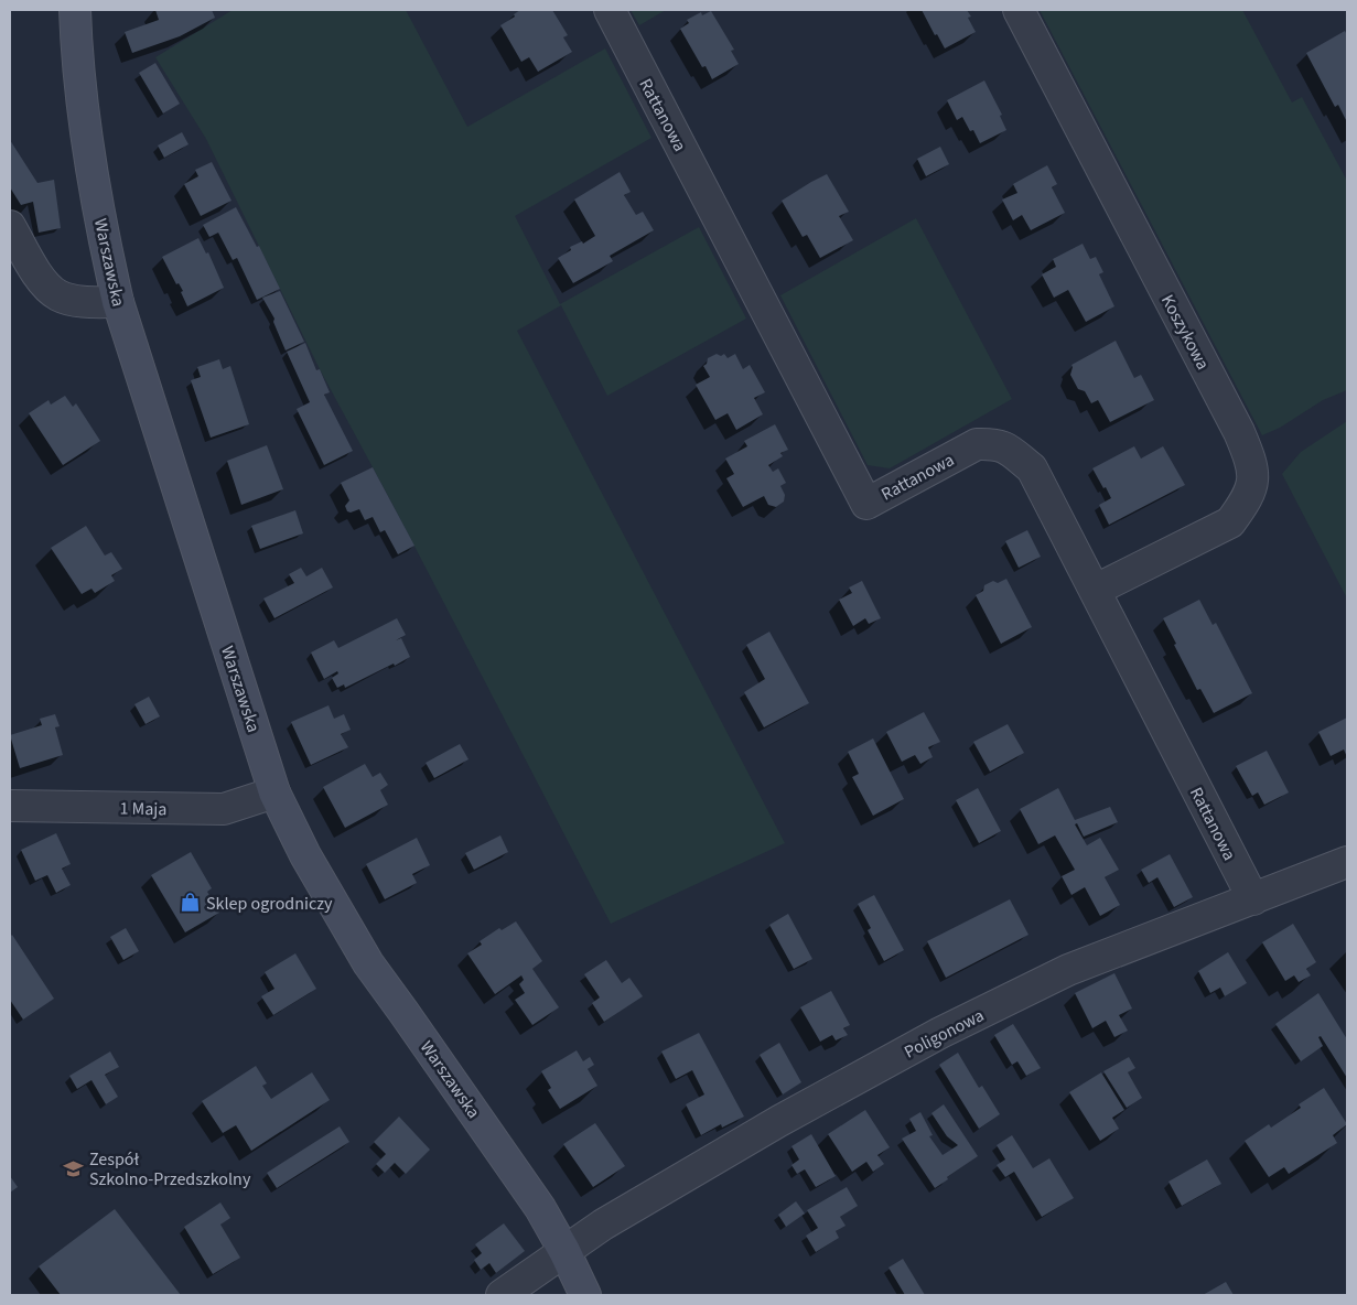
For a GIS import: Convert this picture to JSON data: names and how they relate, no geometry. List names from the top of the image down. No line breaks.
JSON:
{"streets":{"main road":["Warszawska"],"street":["Rattanowa","Koszykowa","1 Maja","Poligonowa"]},"crossings":[["Rattanowa","Koszykowa"],["Rattanowa","Poligonowa"],["Warszawska","1 Maja"],["Warszawska","Poligonowa"]],"places":{"shop":["Sklep ogrodniczy"],"school or university":["Zespół Szkolno-Przedszkolny"]}}
